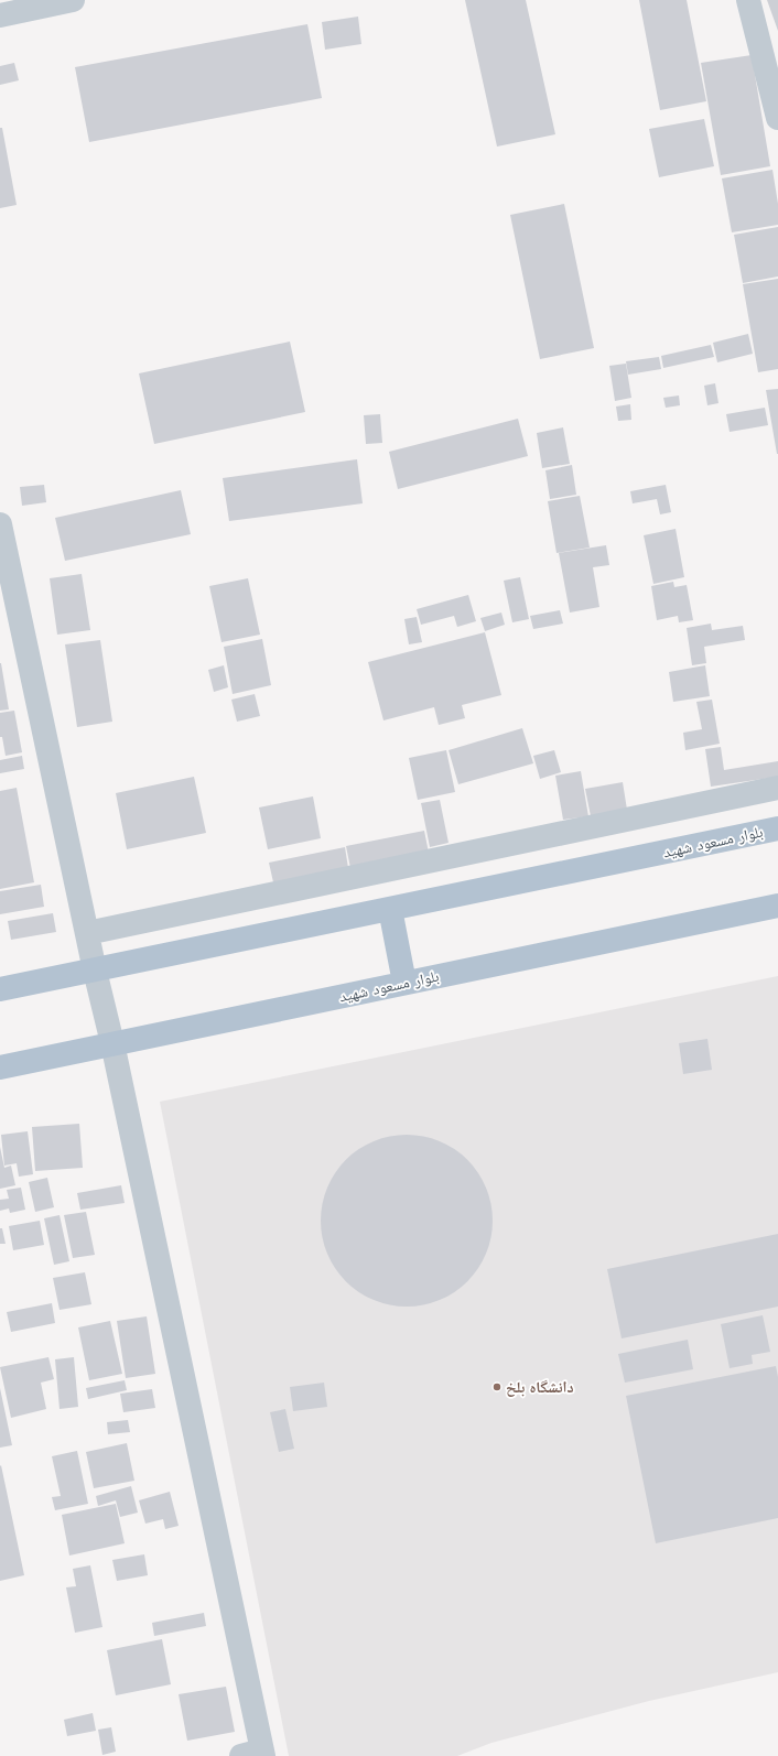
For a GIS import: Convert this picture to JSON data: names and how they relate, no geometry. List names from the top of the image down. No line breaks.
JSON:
{"streets":{"main road":["بلوار مسعود شهید"]},"places":["دانشگاه بلخ"]}
